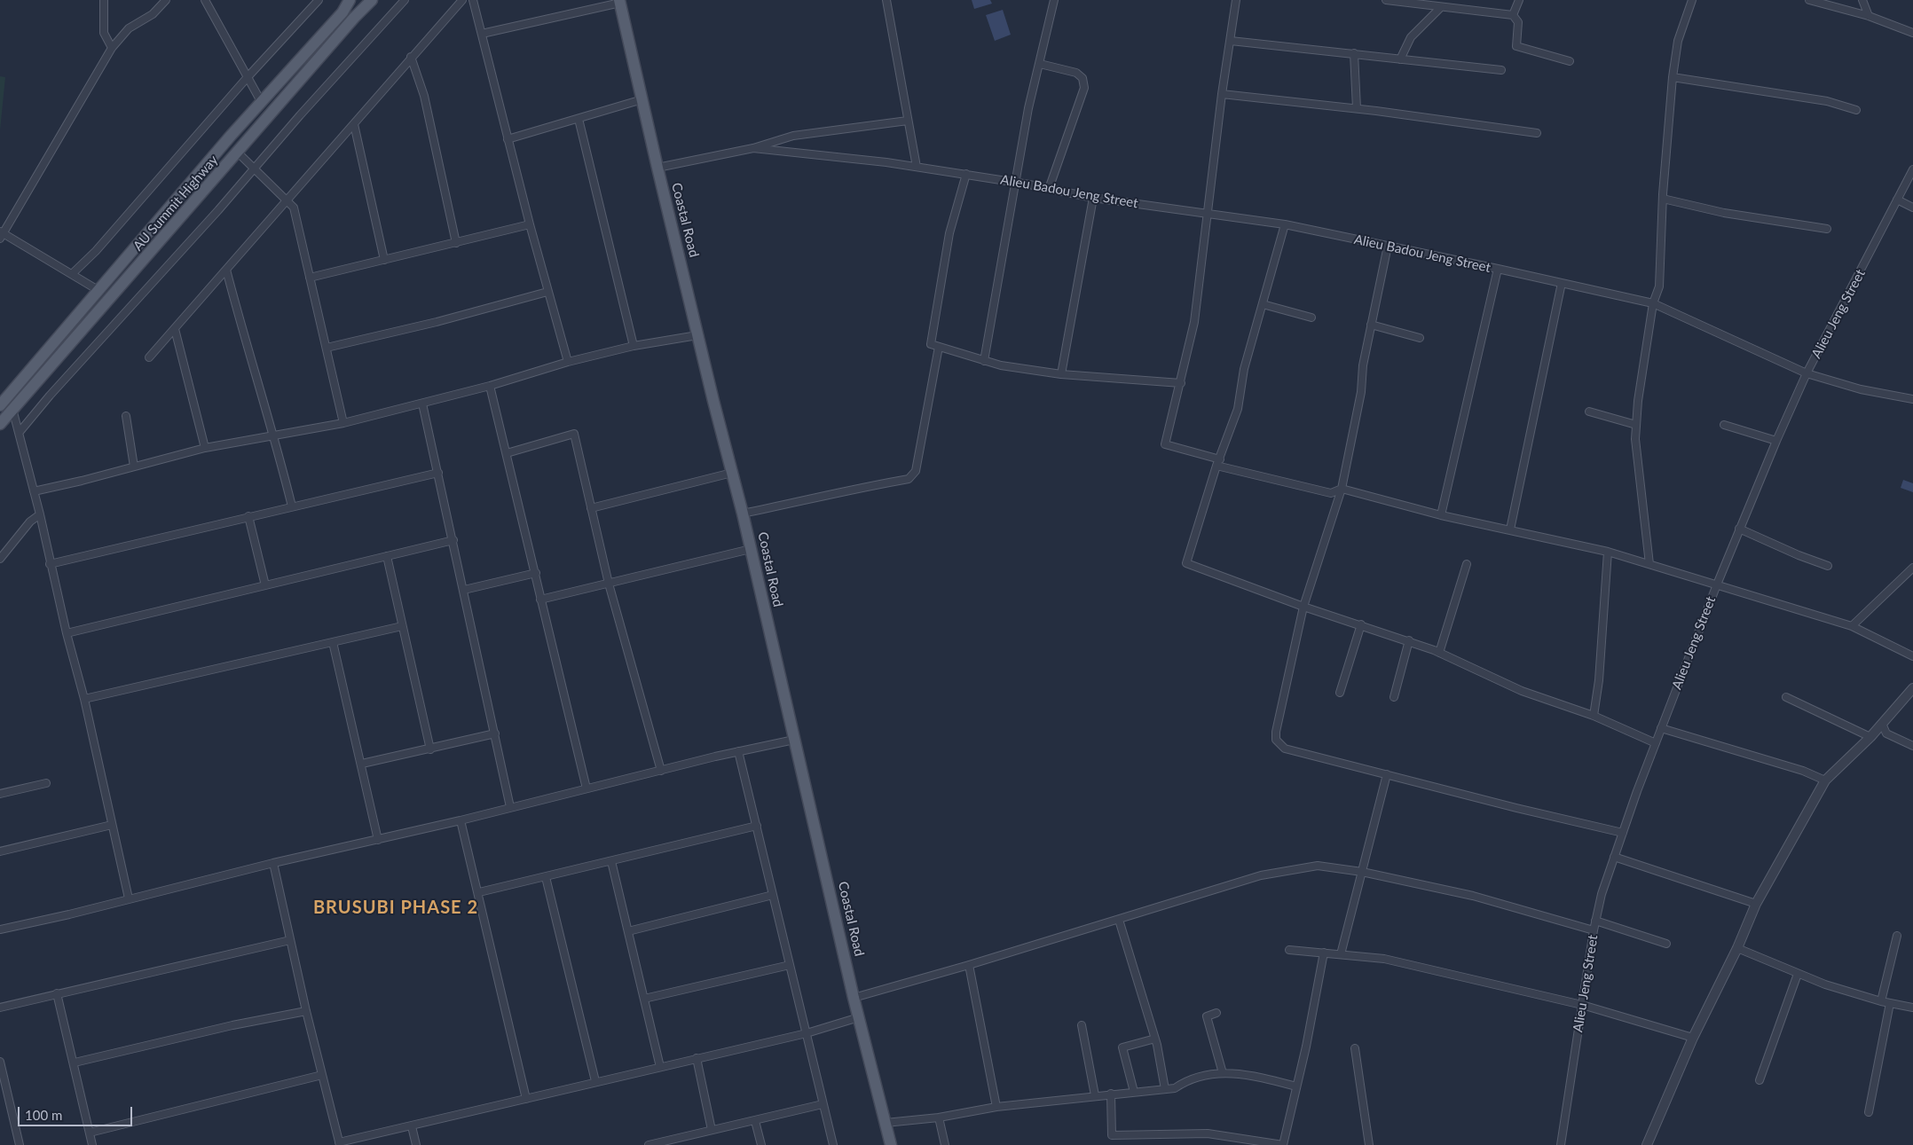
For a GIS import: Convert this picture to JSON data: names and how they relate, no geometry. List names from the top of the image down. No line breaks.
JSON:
{"streets":{"main road":["AU Summit Highway","Coastal Road"],"street":["Alieu Badou Jeng Street","Alieu Jeng Street"]},"crossings":[["Alieu Badou Jeng Street","Alieu Jeng Street"]],"districts":["BRUSUBI PHASE 2"],"scale_bar":"100 m"}
